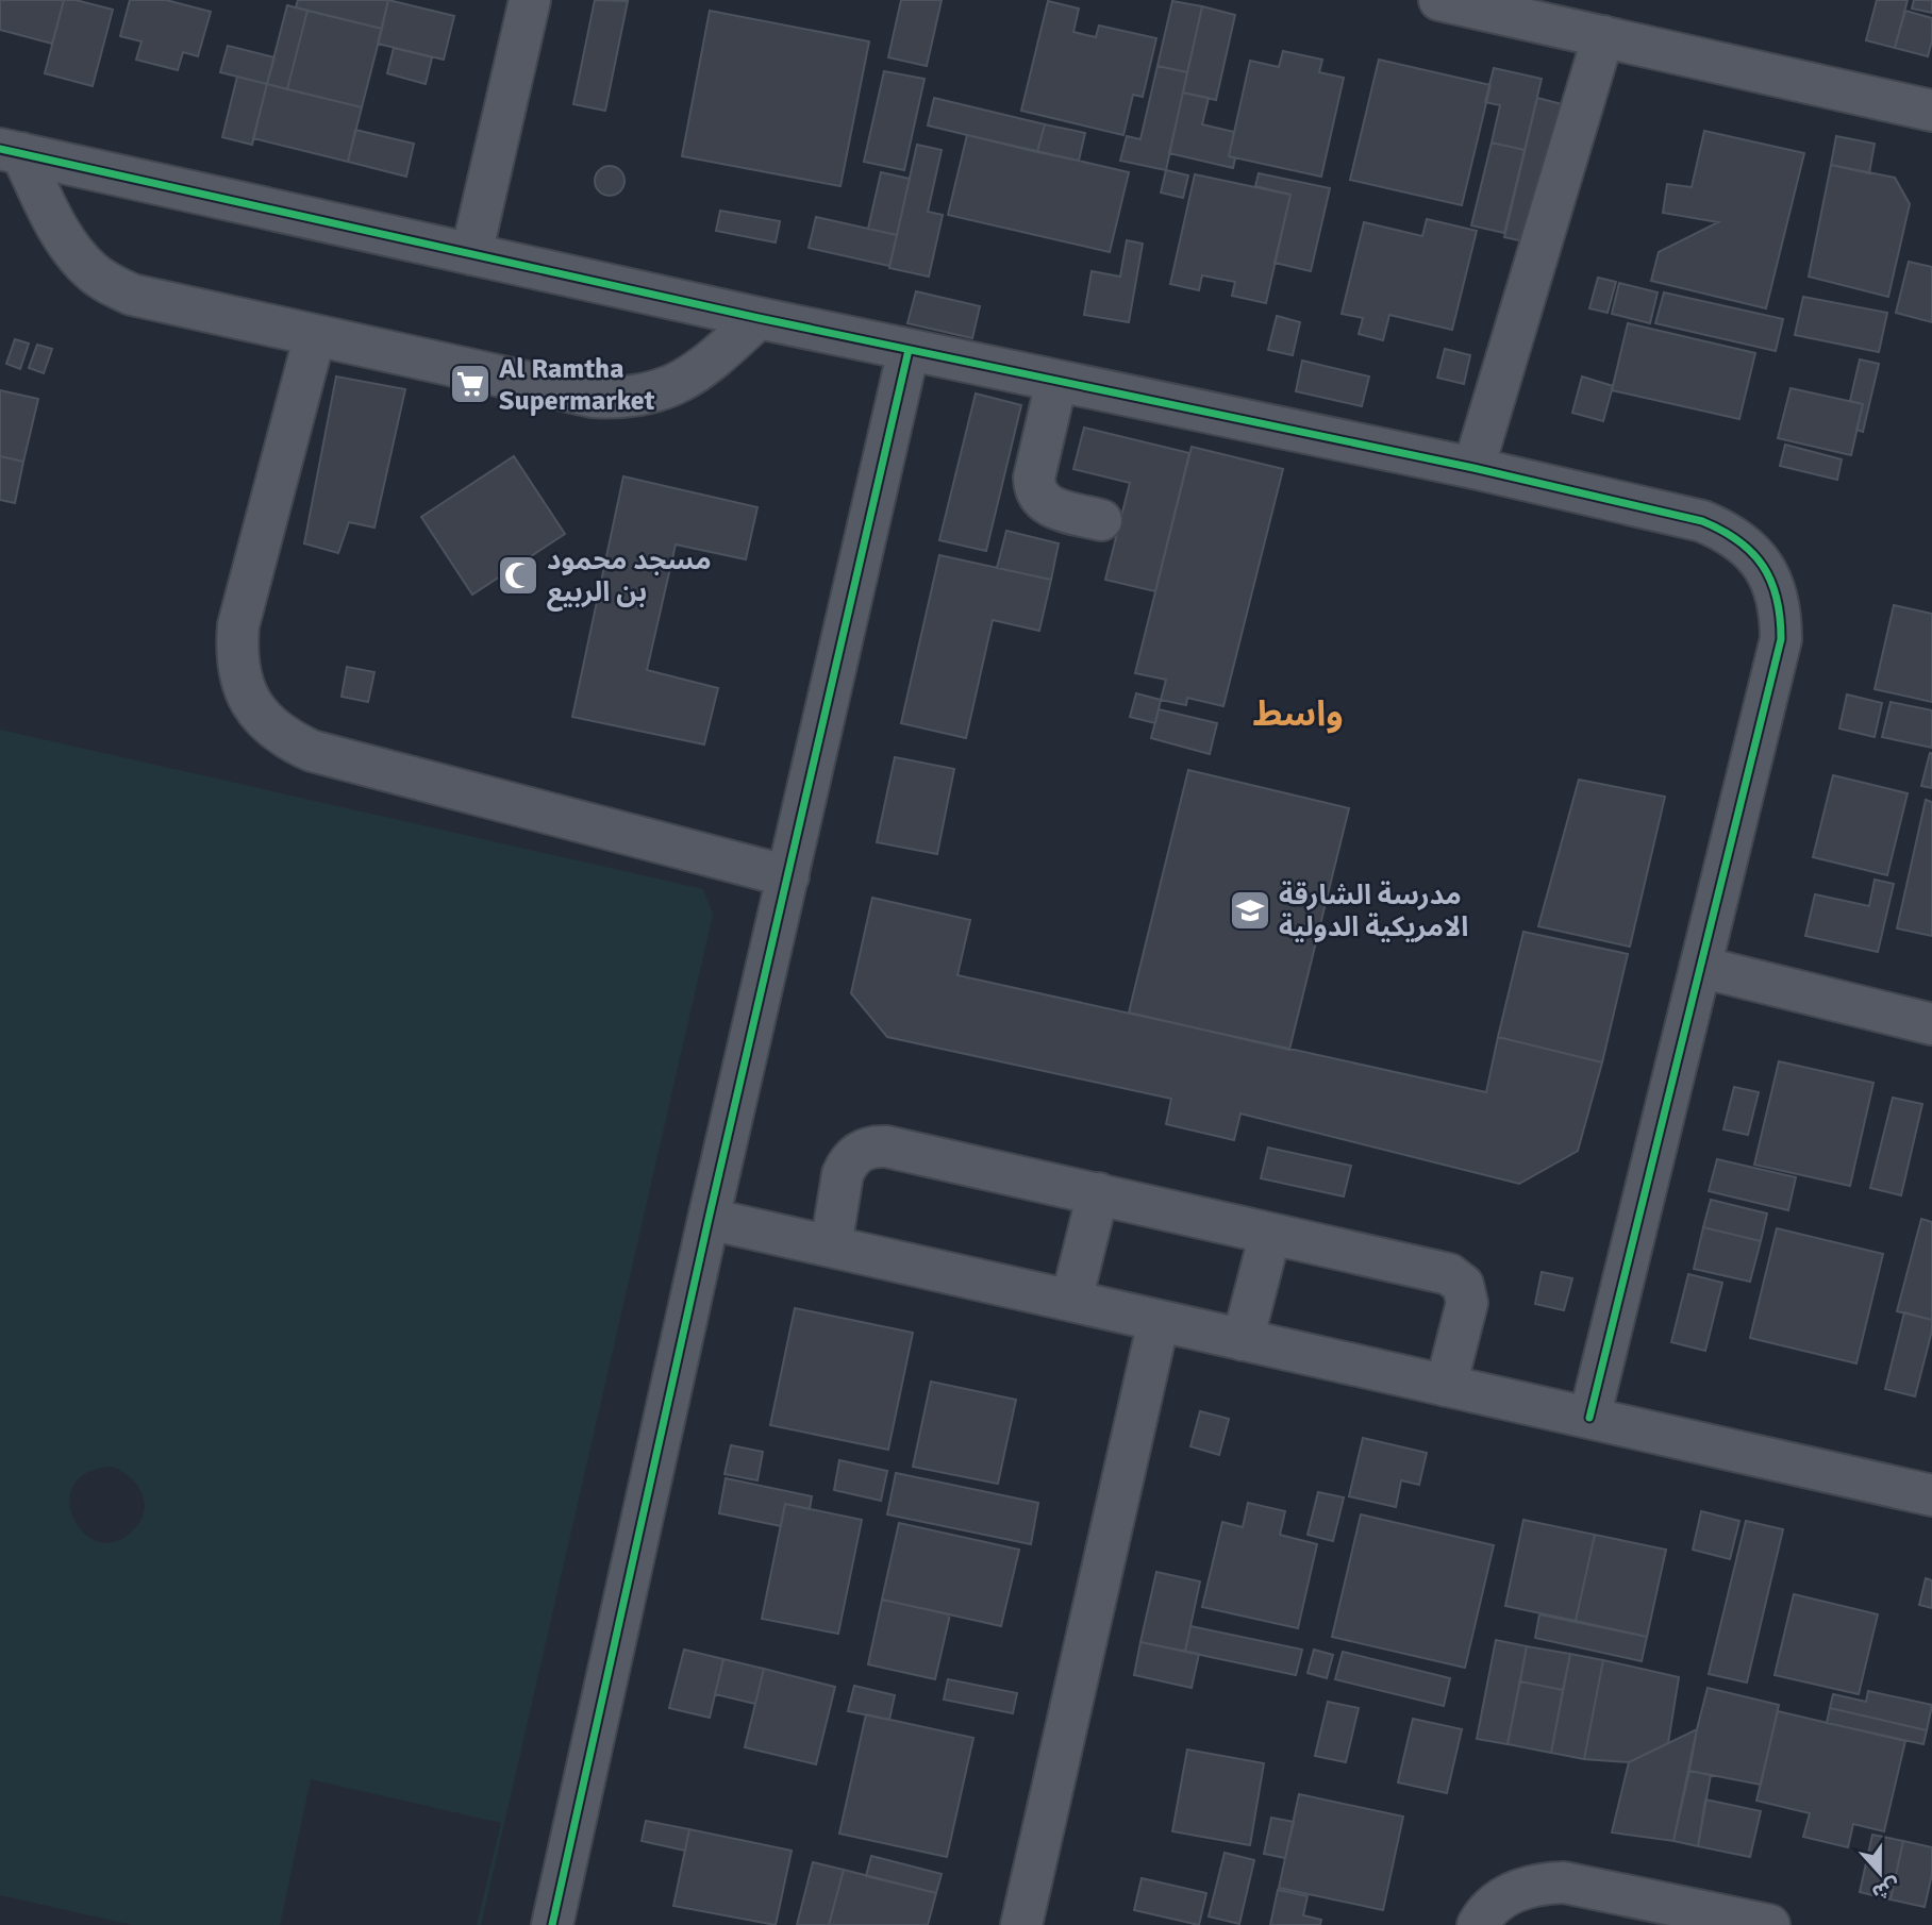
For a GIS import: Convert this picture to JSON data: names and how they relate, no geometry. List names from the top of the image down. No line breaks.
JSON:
{"districts":["واسط"],"places":{"supermarket":["Al Ramtha Supermarket"],"mosque":["مسجد محمود بن الربيع"],"school or university":["مدرسة الشارقة الامريكية الدولية"]},"north":"bottom"}
